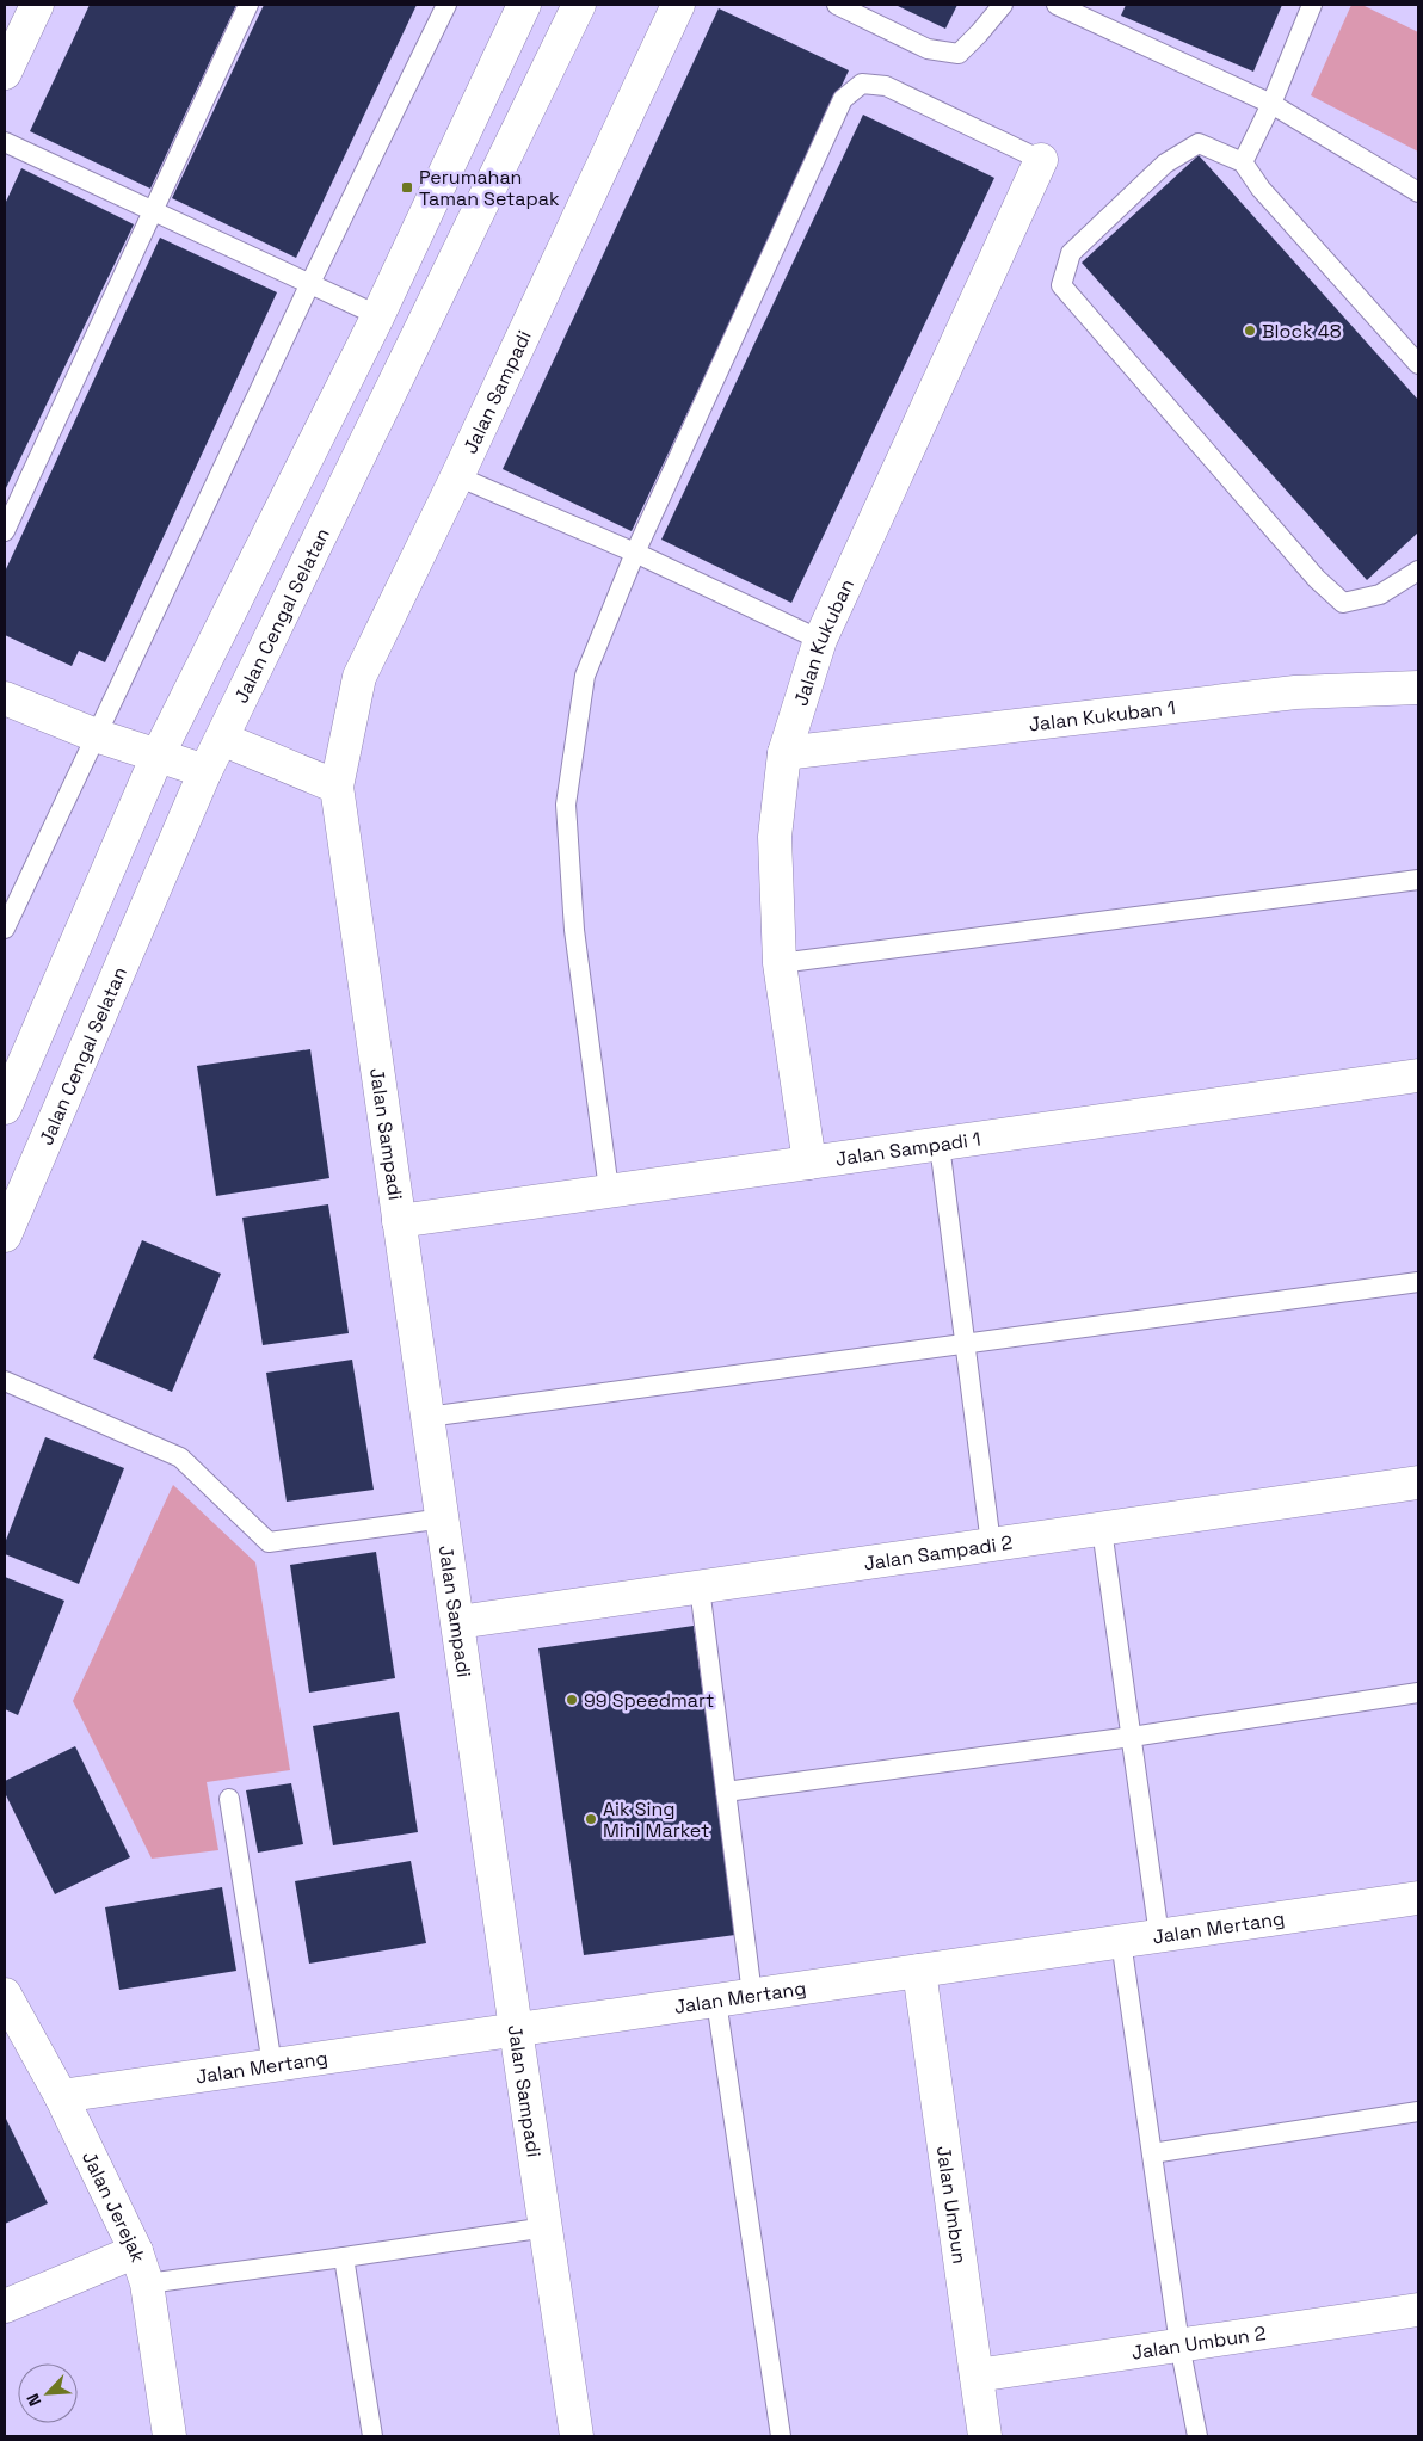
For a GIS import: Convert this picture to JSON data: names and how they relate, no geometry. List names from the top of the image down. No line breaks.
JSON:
{"streets":{"street":["Jalan Sampadi","Jalan Cengal Selatan","Jalan Kukuban","Jalan Kukuban 1","Jalan Sampadi 1","Jalan Sampadi 2","Jalan Mertang","Jalan Umbun","Jalan Jerejak","Jalan Umbun 2"]},"crossings":[["Jalan Sampadi","Jalan Sampadi 1"],["Jalan Sampadi","Jalan Sampadi 2"],["Jalan Sampadi","Jalan Mertang"],["Jalan Kukuban","Jalan Kukuban 1"],["Jalan Kukuban","Jalan Sampadi 1"],["Jalan Mertang","Jalan Umbun"],["Jalan Mertang","Jalan Jerejak"],["Jalan Umbun","Jalan Umbun 2"]],"places":{"transit":["Perumahan Taman Setapak"],"other":["Block 48","99 Speedmart","Aik Sing Mini Market"]},"north":"bottom left"}
